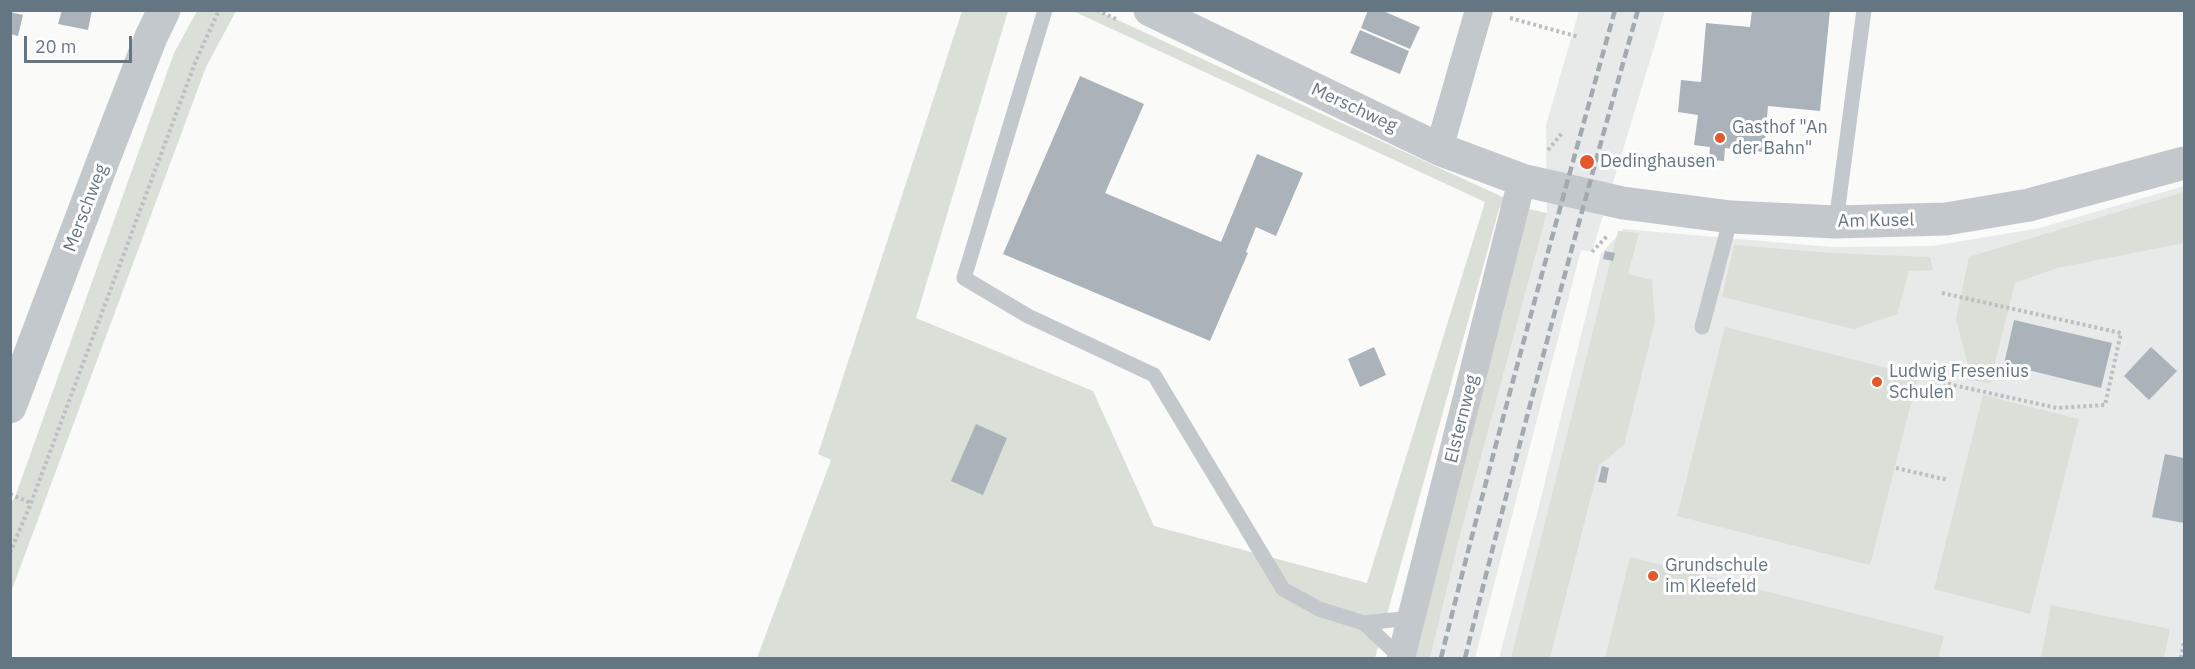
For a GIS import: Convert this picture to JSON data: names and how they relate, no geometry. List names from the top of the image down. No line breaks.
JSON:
{"streets":{"street":["Merschweg","Am Kusel","Elsternweg"]},"crossings":[["Merschweg","Am Kusel"],["Merschweg","Elsternweg"]],"places":["Gasthof \"An der Bahn\"","Dedinghausen","Ludwig Fresenius Schulen","Grundschule im Kleefeld"],"scale_bar":"20 m"}
